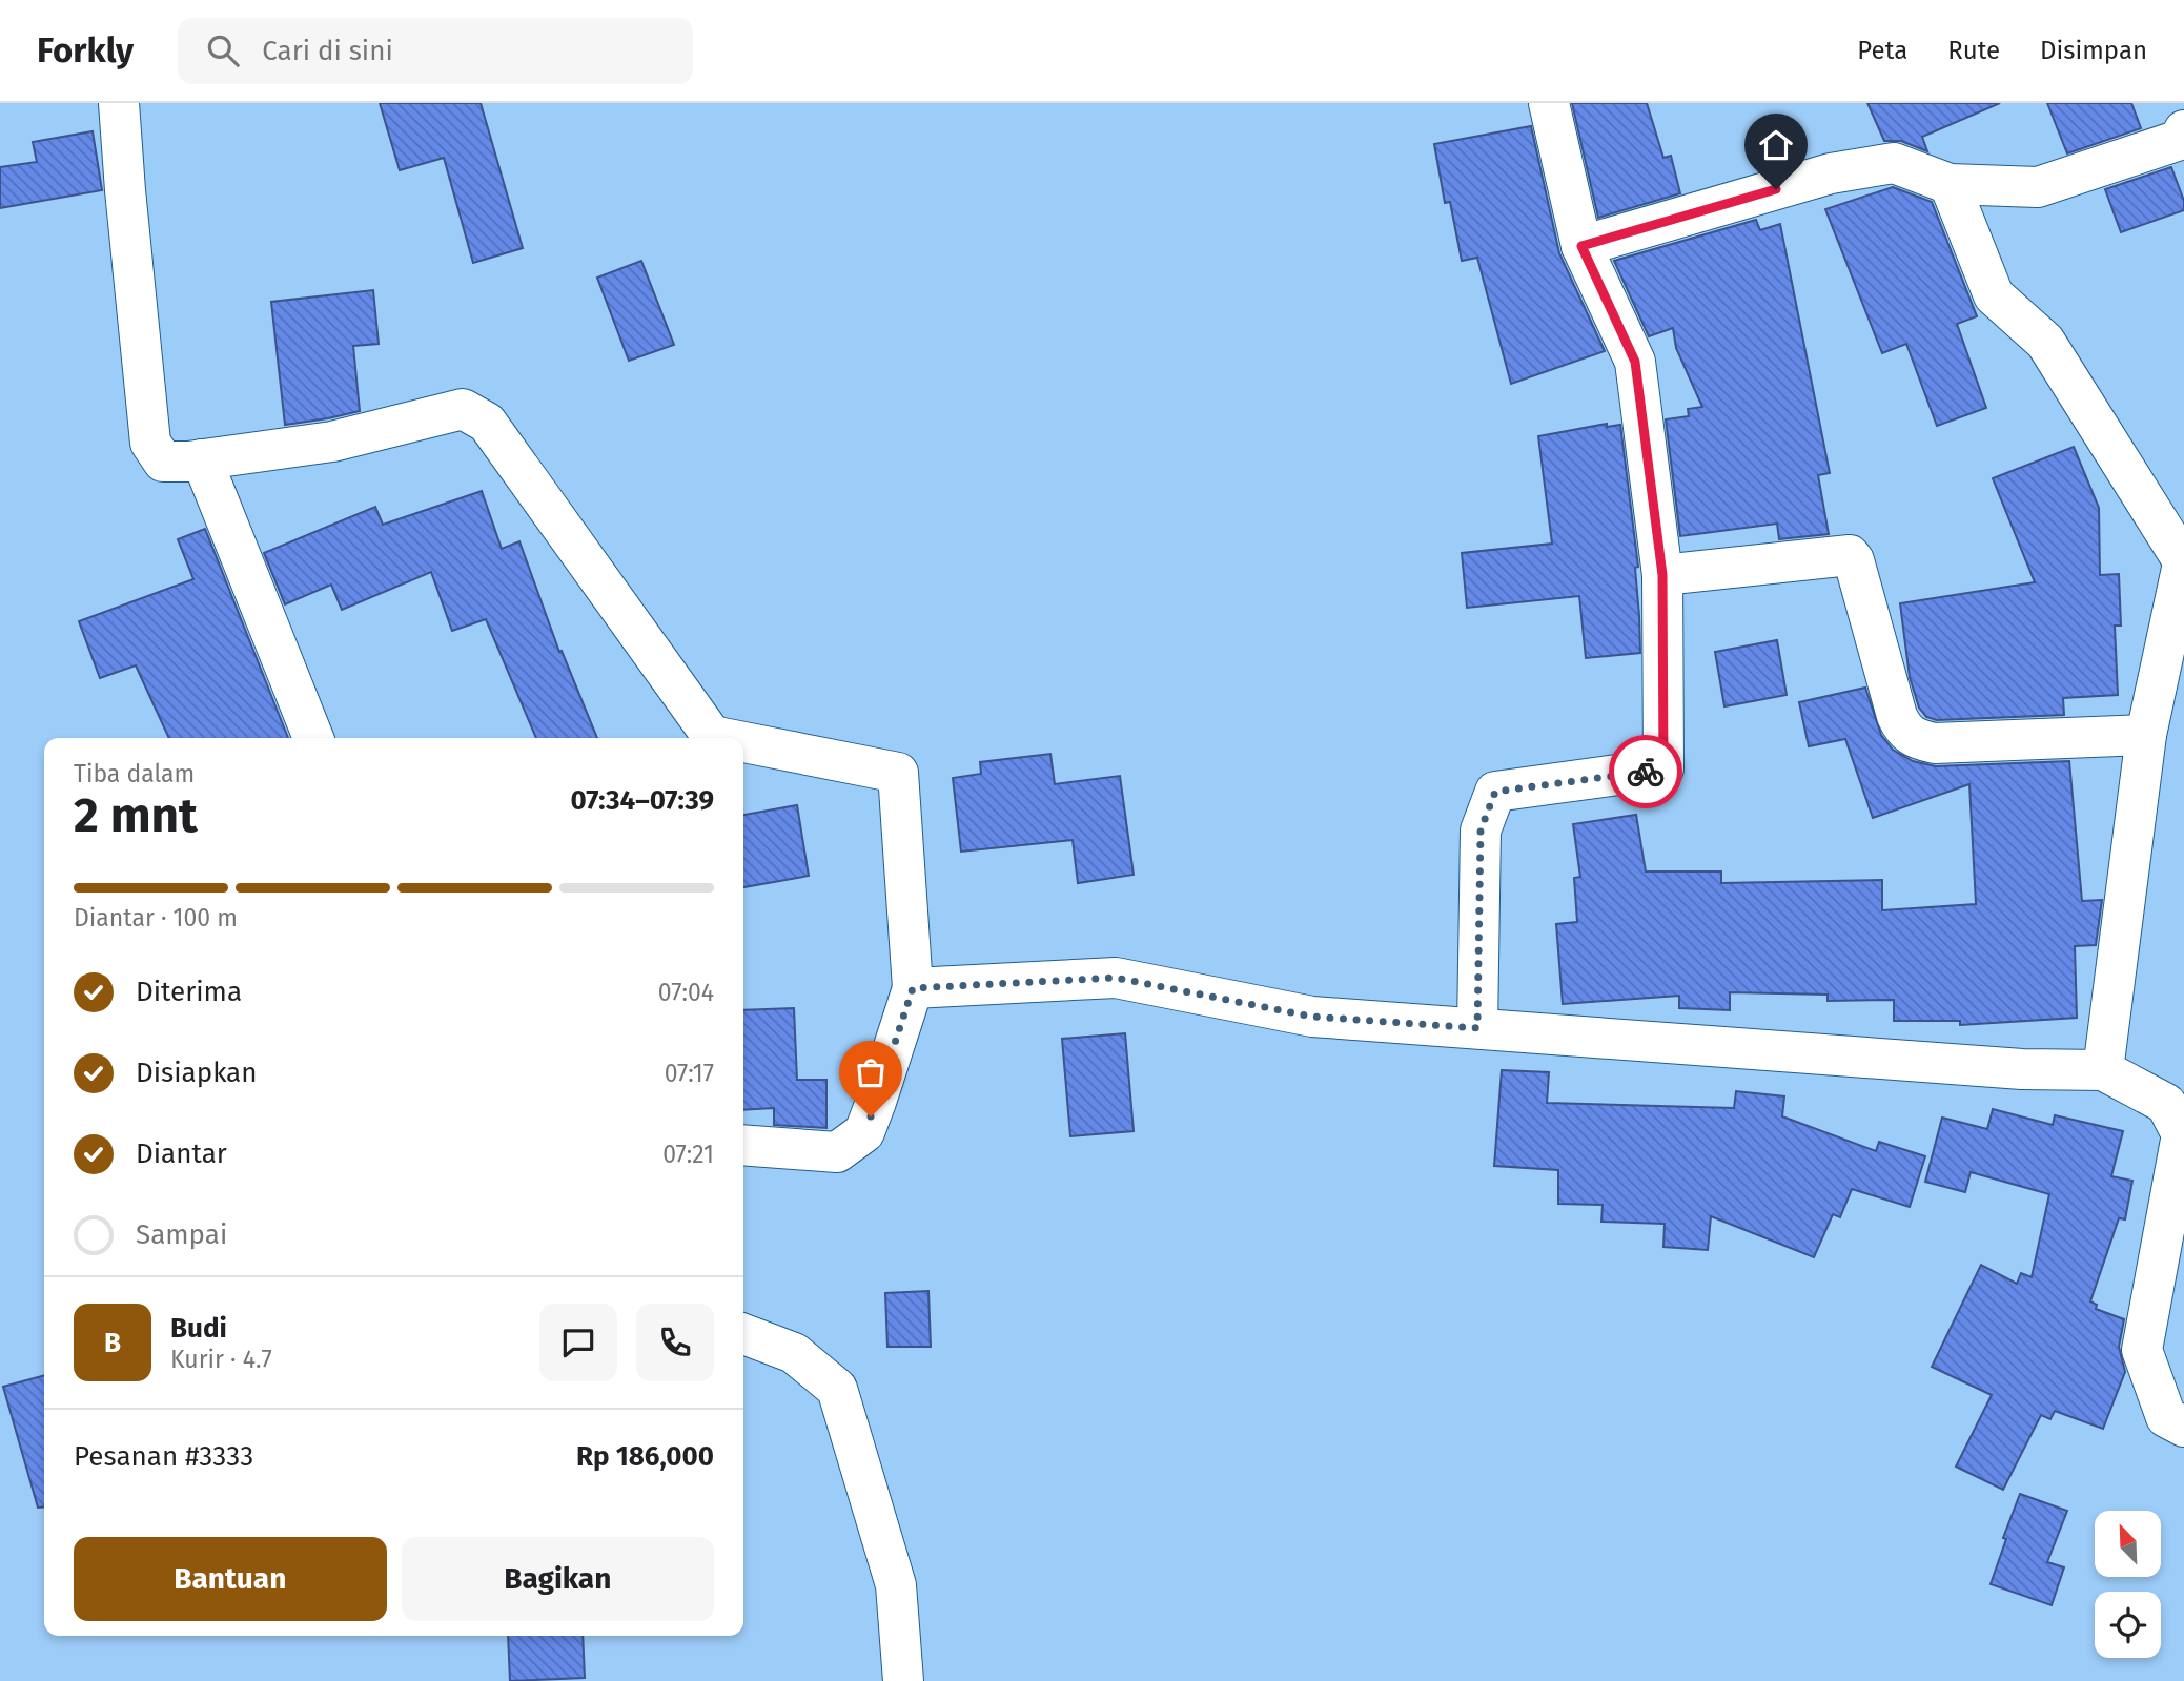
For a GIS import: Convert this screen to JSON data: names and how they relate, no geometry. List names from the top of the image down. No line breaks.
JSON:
{"north":"top left","page":{"header":"Forkly","search":"Cari di sini","nav":["Peta","Rute","Disimpan"],"heading":["2 mnt","Tiba dalam","07:34–07:39"],"panel":["Budi","Kurir · 4.7","Pesanan #3333","Rp 186,000"],"bar":"Diantar · 100 m","list":[["Diterima","07:04"],["Disiapkan","07:17"],["Diantar","07:21"],"Sampai"],"round":"B","buttons":["Bantuan","Bagikan"]}}
